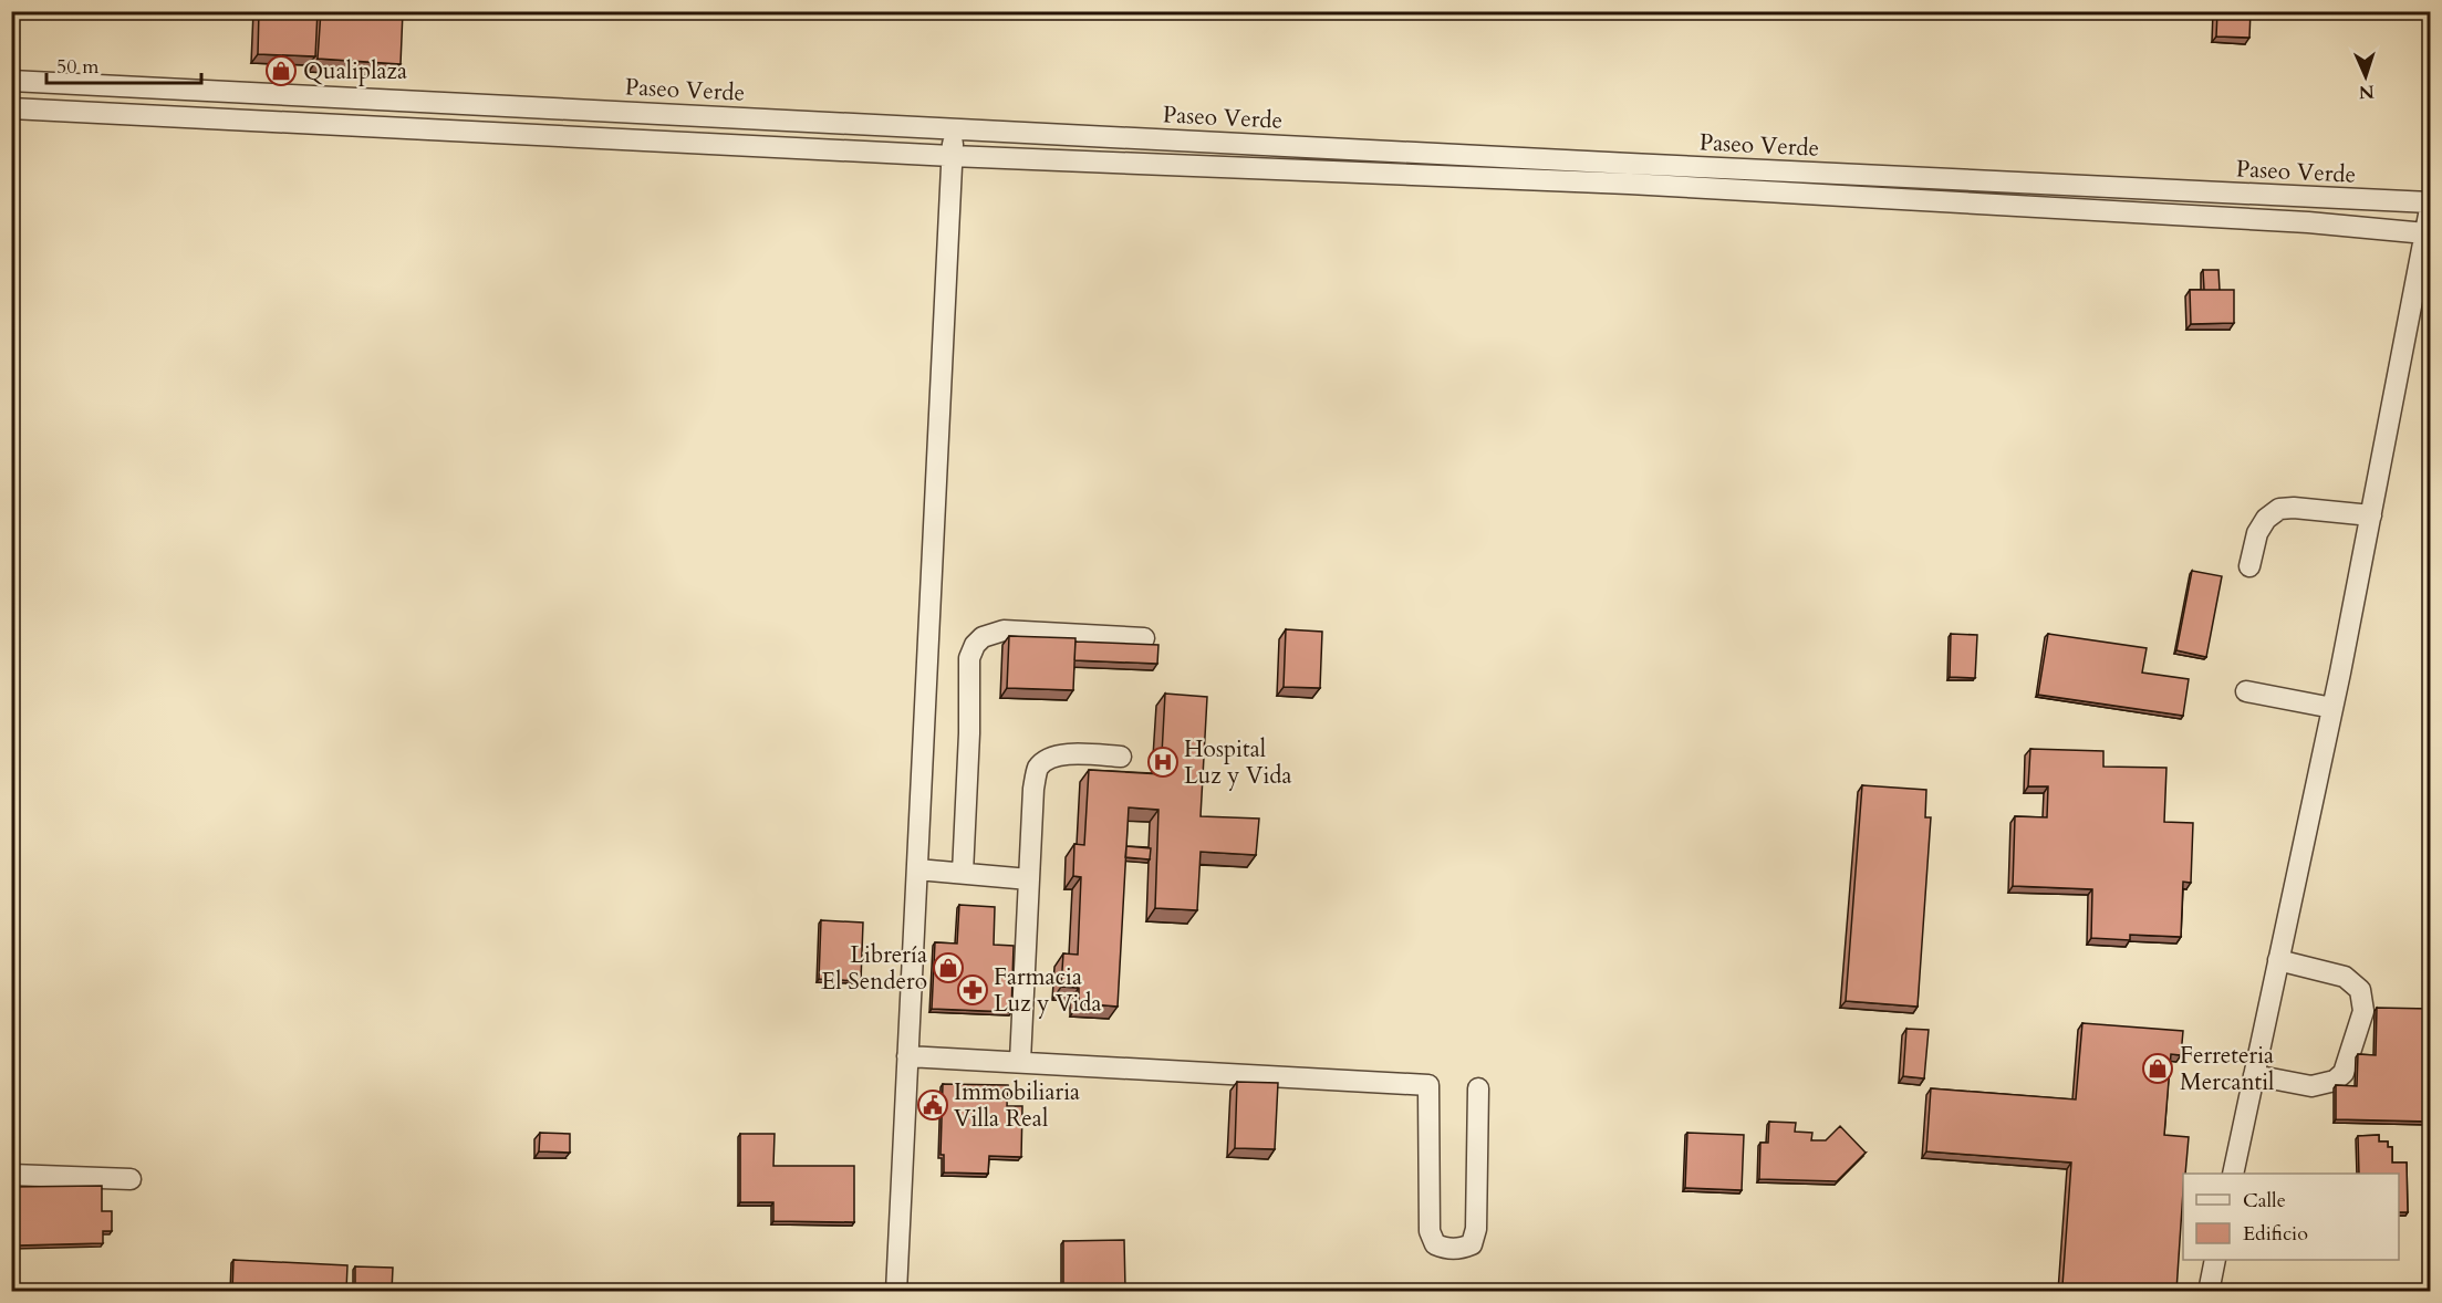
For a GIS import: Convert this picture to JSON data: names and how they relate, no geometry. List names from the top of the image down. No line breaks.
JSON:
{"streets":{"street":["Paseo Verde"]},"places":{"shop":["Qualiplaza","Librería El Sendero","Ferreteria Mercantil"],"hospital":["Hospital Luz y Vida"],"pharmacy":["Farmacia Luz y Vida"],"public building":["Immobiliaria Villa Real"]},"legend":["Calle","Edificio"],"scale_bar":"50 m","north":"bottom"}
